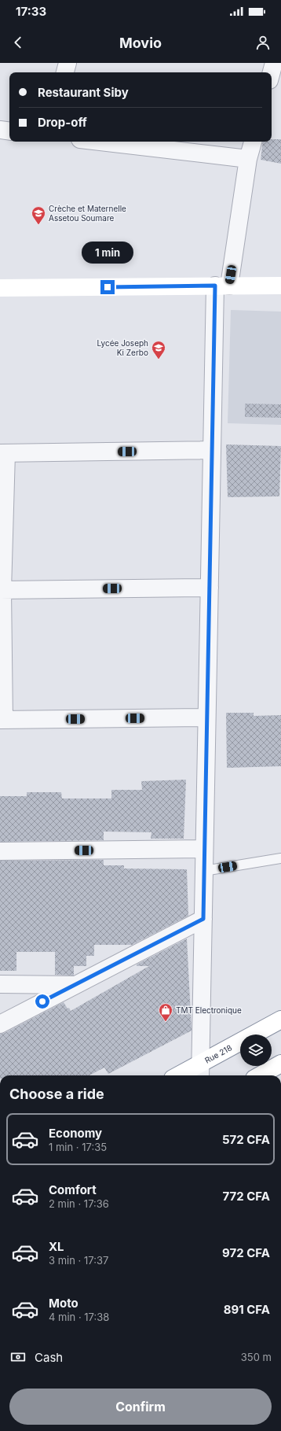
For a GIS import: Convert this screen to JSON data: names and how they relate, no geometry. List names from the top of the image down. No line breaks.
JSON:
{"streets":{"main road":["Rue 218"]},"places":{"school or university":["Crèche et Maternelle Assetou Soumare","Lycée Joseph Ki Zerbo"],"shop":["TMT Electronique"]},"page":{"status":"17:33","header":"Movio","banner":["Restaurant Siby","Drop-off"],"bubble":"1 min","heading":"Choose a ride","list":[{"name":"Economy","note":"1 min · 17:35","value":"572 CFA"},{"name":"Comfort","note":"2 min · 17:36","value":"772 CFA"},{"name":"XL","note":"3 min · 17:37","value":"972 CFA"},{"name":"Moto","note":"4 min · 17:38","value":"891 CFA"}],"pay":["Cash","350 m"],"buttons":"Confirm"}}
